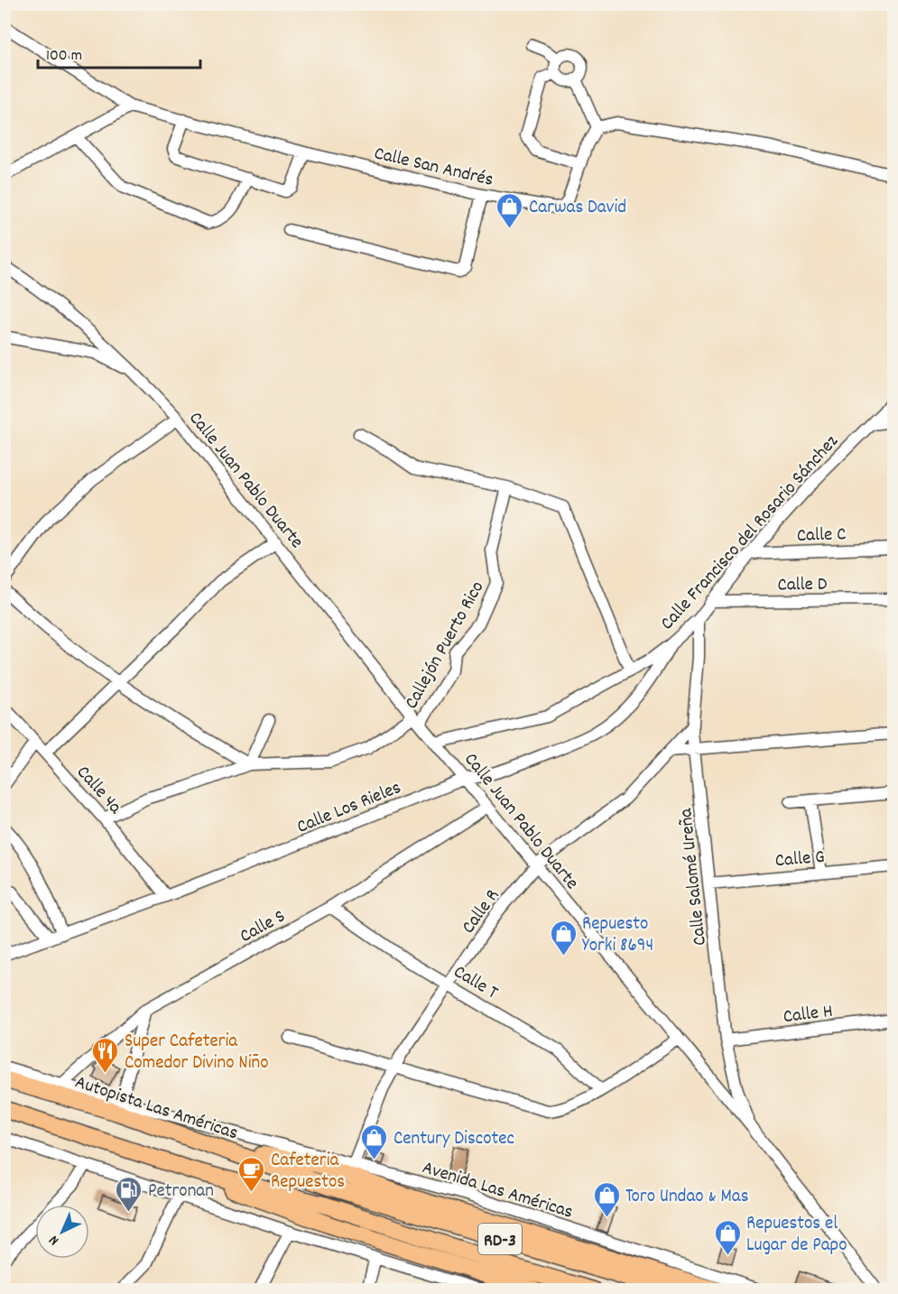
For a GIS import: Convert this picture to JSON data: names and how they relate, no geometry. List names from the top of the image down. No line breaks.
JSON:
{"streets":{"highway":["Autopista Las Américas","RD-3"],"street":["Calle San Andrés","Calle Juan Pablo Duarte","Calle Francisco del Rosario Sánchez","Calle C","Calle D","Callejón Puerto Rico","Calle 4a","Calle Los Rieles","Calle G","Calle Salomé Ureña","Calle R","Calle S","Calle T","Calle H","Avenida Las Américas"]},"crossings":[["Calle Juan Pablo Duarte","Calle Francisco del Rosario Sánchez"],["Calle Juan Pablo Duarte","Callejón Puerto Rico"],["Calle Juan Pablo Duarte","Calle Los Rieles"],["Calle Juan Pablo Duarte","Calle Salomé Ureña"],["Calle Juan Pablo Duarte","Calle R"],["Calle Juan Pablo Duarte","Calle S"],["Calle Francisco del Rosario Sánchez","Calle C"],["Calle Francisco del Rosario Sánchez","Calle D"],["Calle Francisco del Rosario Sánchez","Calle Los Rieles"],["Calle Francisco del Rosario Sánchez","Calle Salomé Ureña"],["Calle 4a","Calle Los Rieles"],["Calle G","Calle Salomé Ureña"],["Calle Salomé Ureña","Calle R"],["Calle Salomé Ureña","Calle H"],["Calle R","Calle T"],["Calle R","Avenida Las Américas"],["Calle S","Calle T"],["Calle S","Avenida Las Américas"],["Autopista Las Américas","Avenida Las Américas"]],"places":{"shop":["Carwas David","Repuesto Yorki 8694","Century Discotec","Toro Undao & Mas","Repuestos el Lugar de Papo"],"restaurant":["Super Cafeteria Comedor Divino Niño"],"cafe":["Cafeteria Repuestos"],"fuel station":["Petronan"]},"scale_bar":"100 m","north":"bottom left"}
